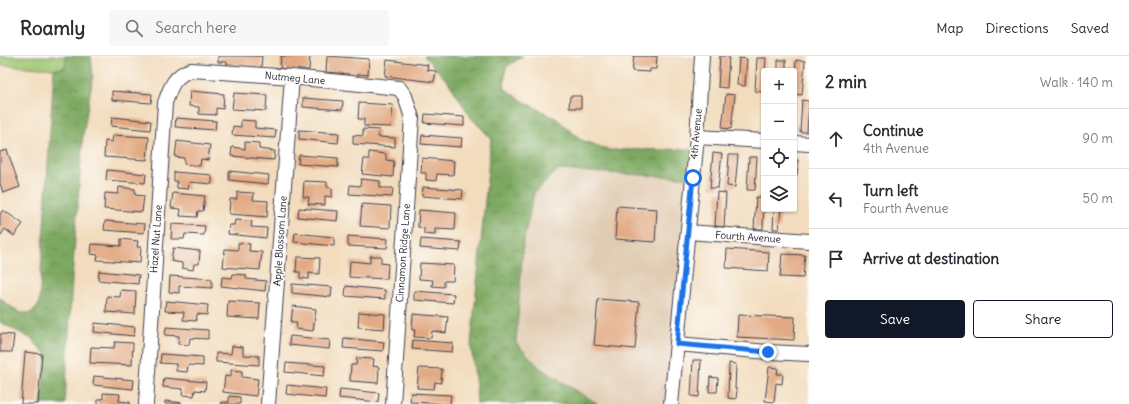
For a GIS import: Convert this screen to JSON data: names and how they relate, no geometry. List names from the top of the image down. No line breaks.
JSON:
{"streets":{"street":["Nutmeg Lane","4th Avenue","Fourth Avenue","Hazel Nut Lane","Apple Blossom Lane","Cinnamon Ridge Lane"]},"crossings":[["Nutmeg Lane","Hazel Nut Lane"],["Nutmeg Lane","Apple Blossom Lane"],["Nutmeg Lane","Cinnamon Ridge Lane"],["4th Avenue","Fourth Avenue"]],"page":{"header":"Roamly","search":"Search here","nav":["Map","Directions","Saved"],"heading":["2 min","Walk · 140 m"],"map_buttons":["+","−"],"list":[["Continue","4th Avenue","90 m"],["Turn left","Fourth Avenue","50 m"],"Arrive at destination"],"buttons":["Save","Share"]}}
